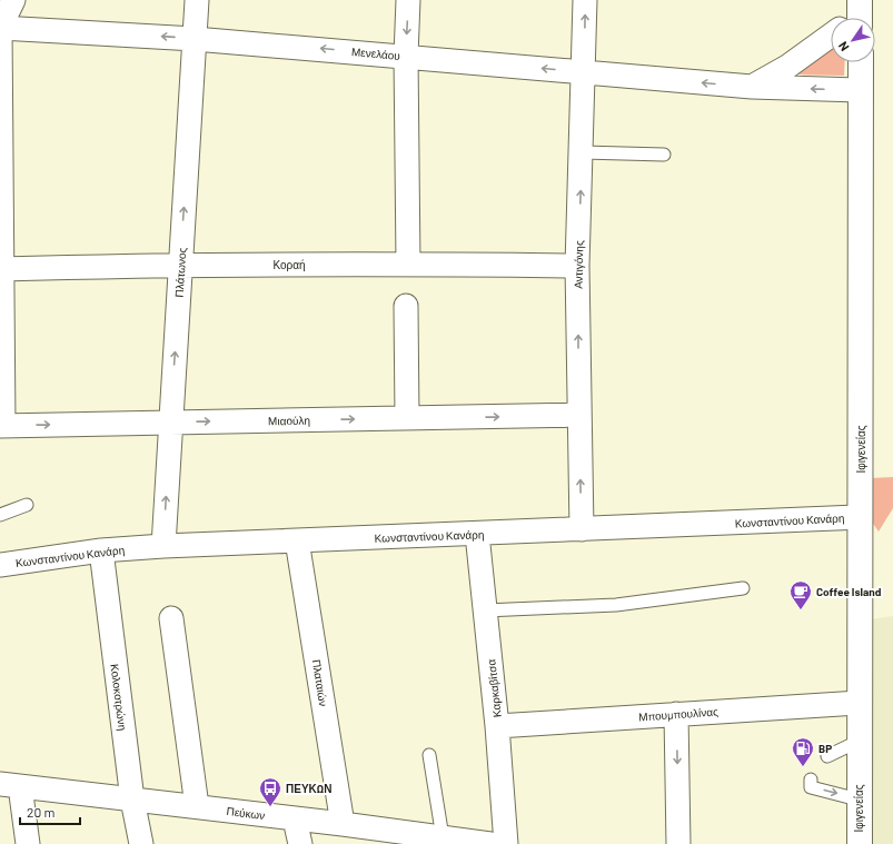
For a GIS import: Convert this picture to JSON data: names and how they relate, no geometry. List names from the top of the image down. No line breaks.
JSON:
{"streets":{"street":["Μενελάου","Κοραή","Αντιγόνης","Πλάτωνος","Μιαούλη","Ιφιγενείας","Κωνσταντίνου Κανάρη","Πλαταιών","Καρκαβίτσα","Κολοκοτρώνη","Μπουμπουλίνας","Πεύκων"]},"crossings":[["Μενελάου","Αντιγόνης"],["Μενελάου","Πλάτωνος"],["Μενελάου","Ιφιγενείας"],["Κοραή","Αντιγόνης"],["Κοραή","Πλάτωνος"],["Αντιγόνης","Μιαούλη"],["Αντιγόνης","Κωνσταντίνου Κανάρη"],["Πλάτωνος","Μιαούλη"],["Πλάτωνος","Κωνσταντίνου Κανάρη"],["Ιφιγενείας","Κωνσταντίνου Κανάρη"],["Ιφιγενείας","Μπουμπουλίνας"],["Κωνσταντίνου Κανάρη","Πλαταιών"],["Κωνσταντίνου Κανάρη","Καρκαβίτσα"],["Κωνσταντίνου Κανάρη","Κολοκοτρώνη"],["Πλαταιών","Πεύκων"],["Καρκαβίτσα","Μπουμπουλίνας"],["Κολοκοτρώνη","Πεύκων"]],"one_way":["Μενελάου","Μιαούλη"],"places":{"cafe":["Coffee Island"],"fuel station":["BP"],"bus stop":["ΠΕΥΚΩΝ"]},"scale_bar":"20 m","north":"bottom left"}
